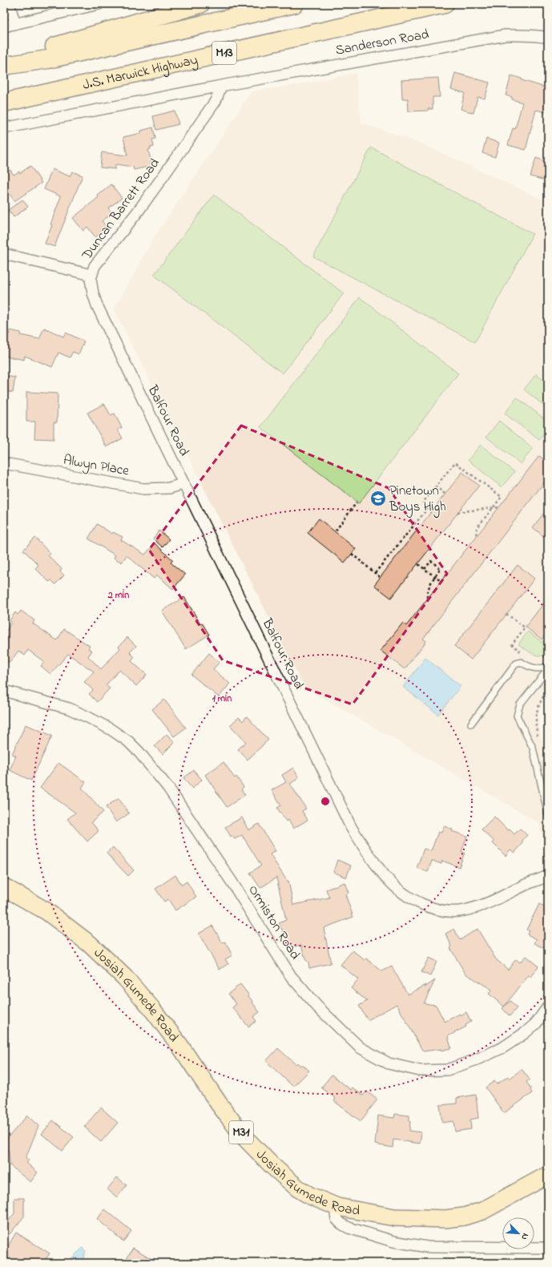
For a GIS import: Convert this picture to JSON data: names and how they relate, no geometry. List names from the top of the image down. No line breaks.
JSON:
{"streets":{"highway":["M13","J.S. Marwick Highway"],"main road":["Josiah Gumede Road","M31"],"street":["Sanderson Road","Duncan Barrett Road","Balfour Road","Alwyn Place","Ormiston Road"]},"crossings":[["Sanderson Road","Duncan Barrett Road"],["Duncan Barrett Road","Balfour Road"],["Balfour Road","Alwyn Place"]],"places":{"school or university":["Pinetown Boys High"]},"north":"bottom right","rings":["2 min","1 min"]}
